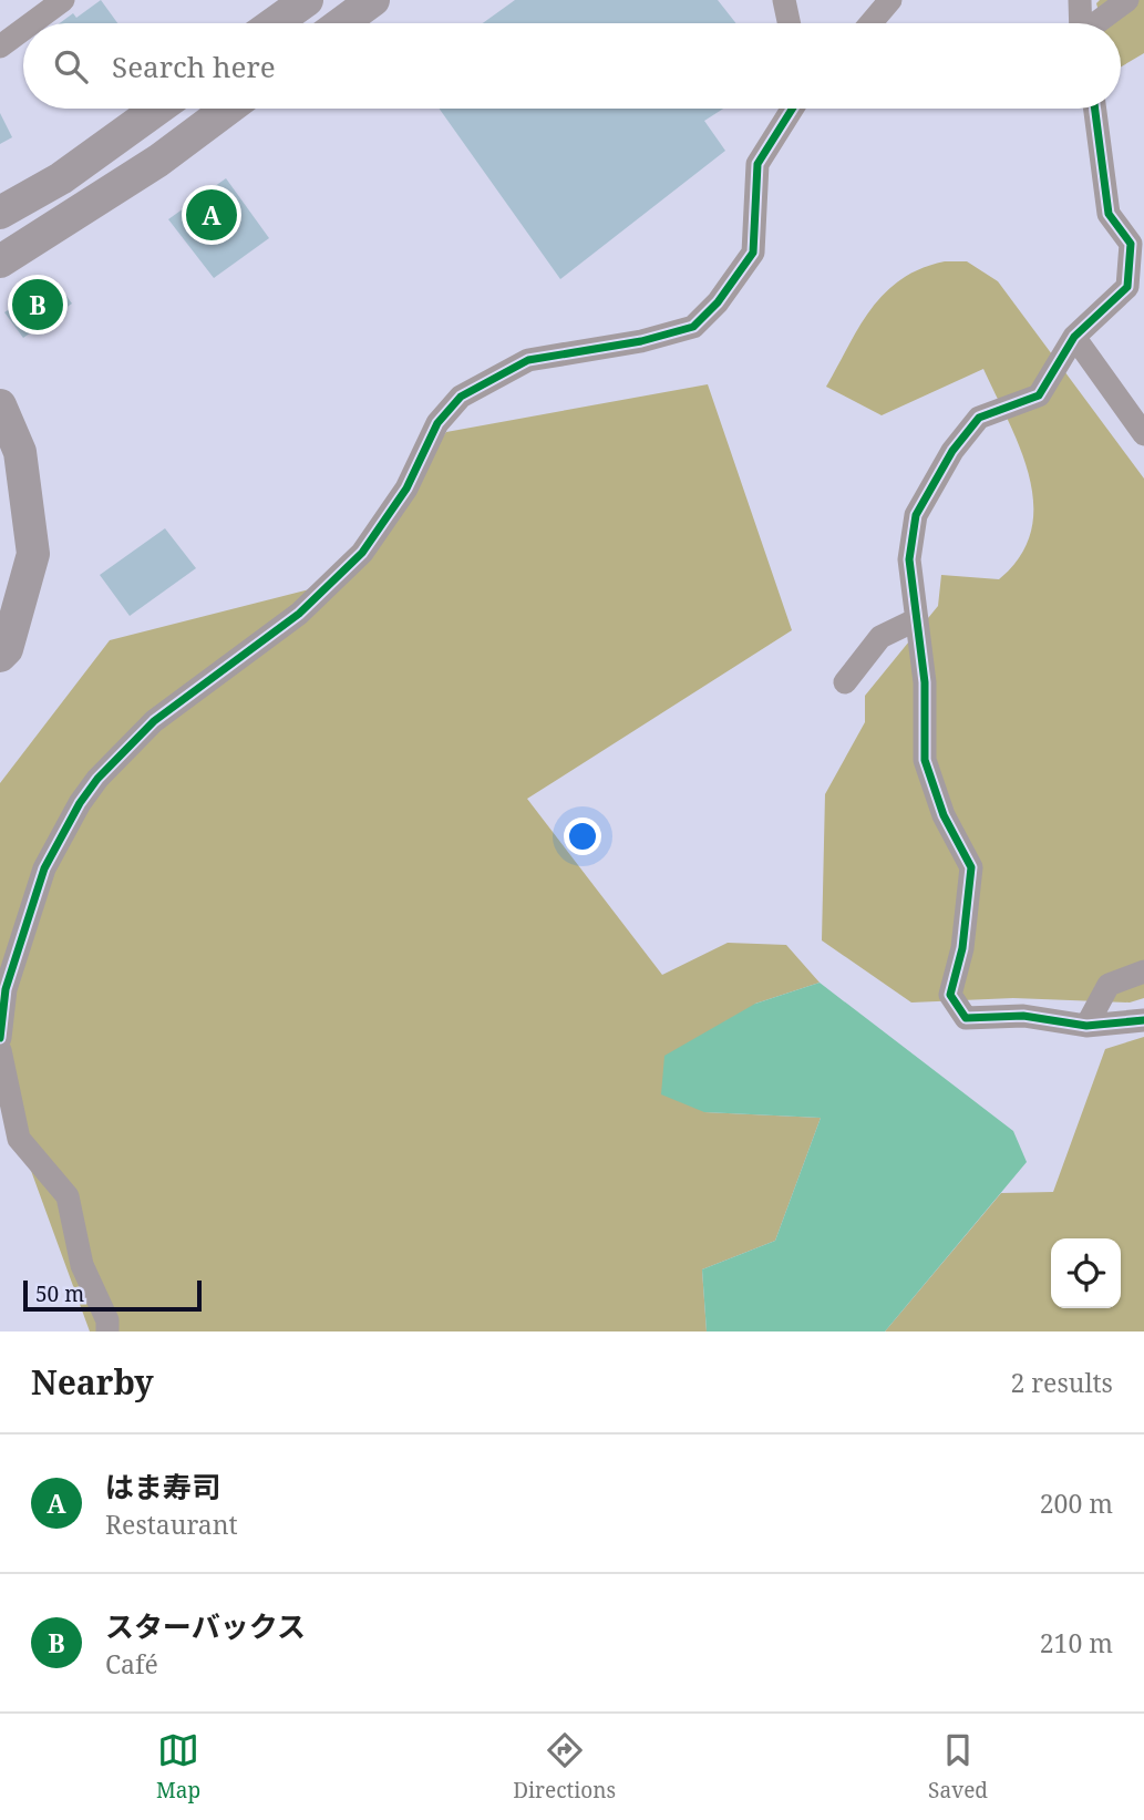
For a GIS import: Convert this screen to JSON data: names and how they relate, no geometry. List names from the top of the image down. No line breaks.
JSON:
{"scale_bar":"50 m","page":{"search":"Search here","pins":["A","B"],"scale":"50 m","heading":["Nearby","2 results"],"list":[{"mark":"A","name":"はま寿司","note":"Restaurant","value":"200 m"},{"mark":"B","name":"スターバックス","note":"Café","value":"210 m"}],"nav":["Map","Directions","Saved"]}}
